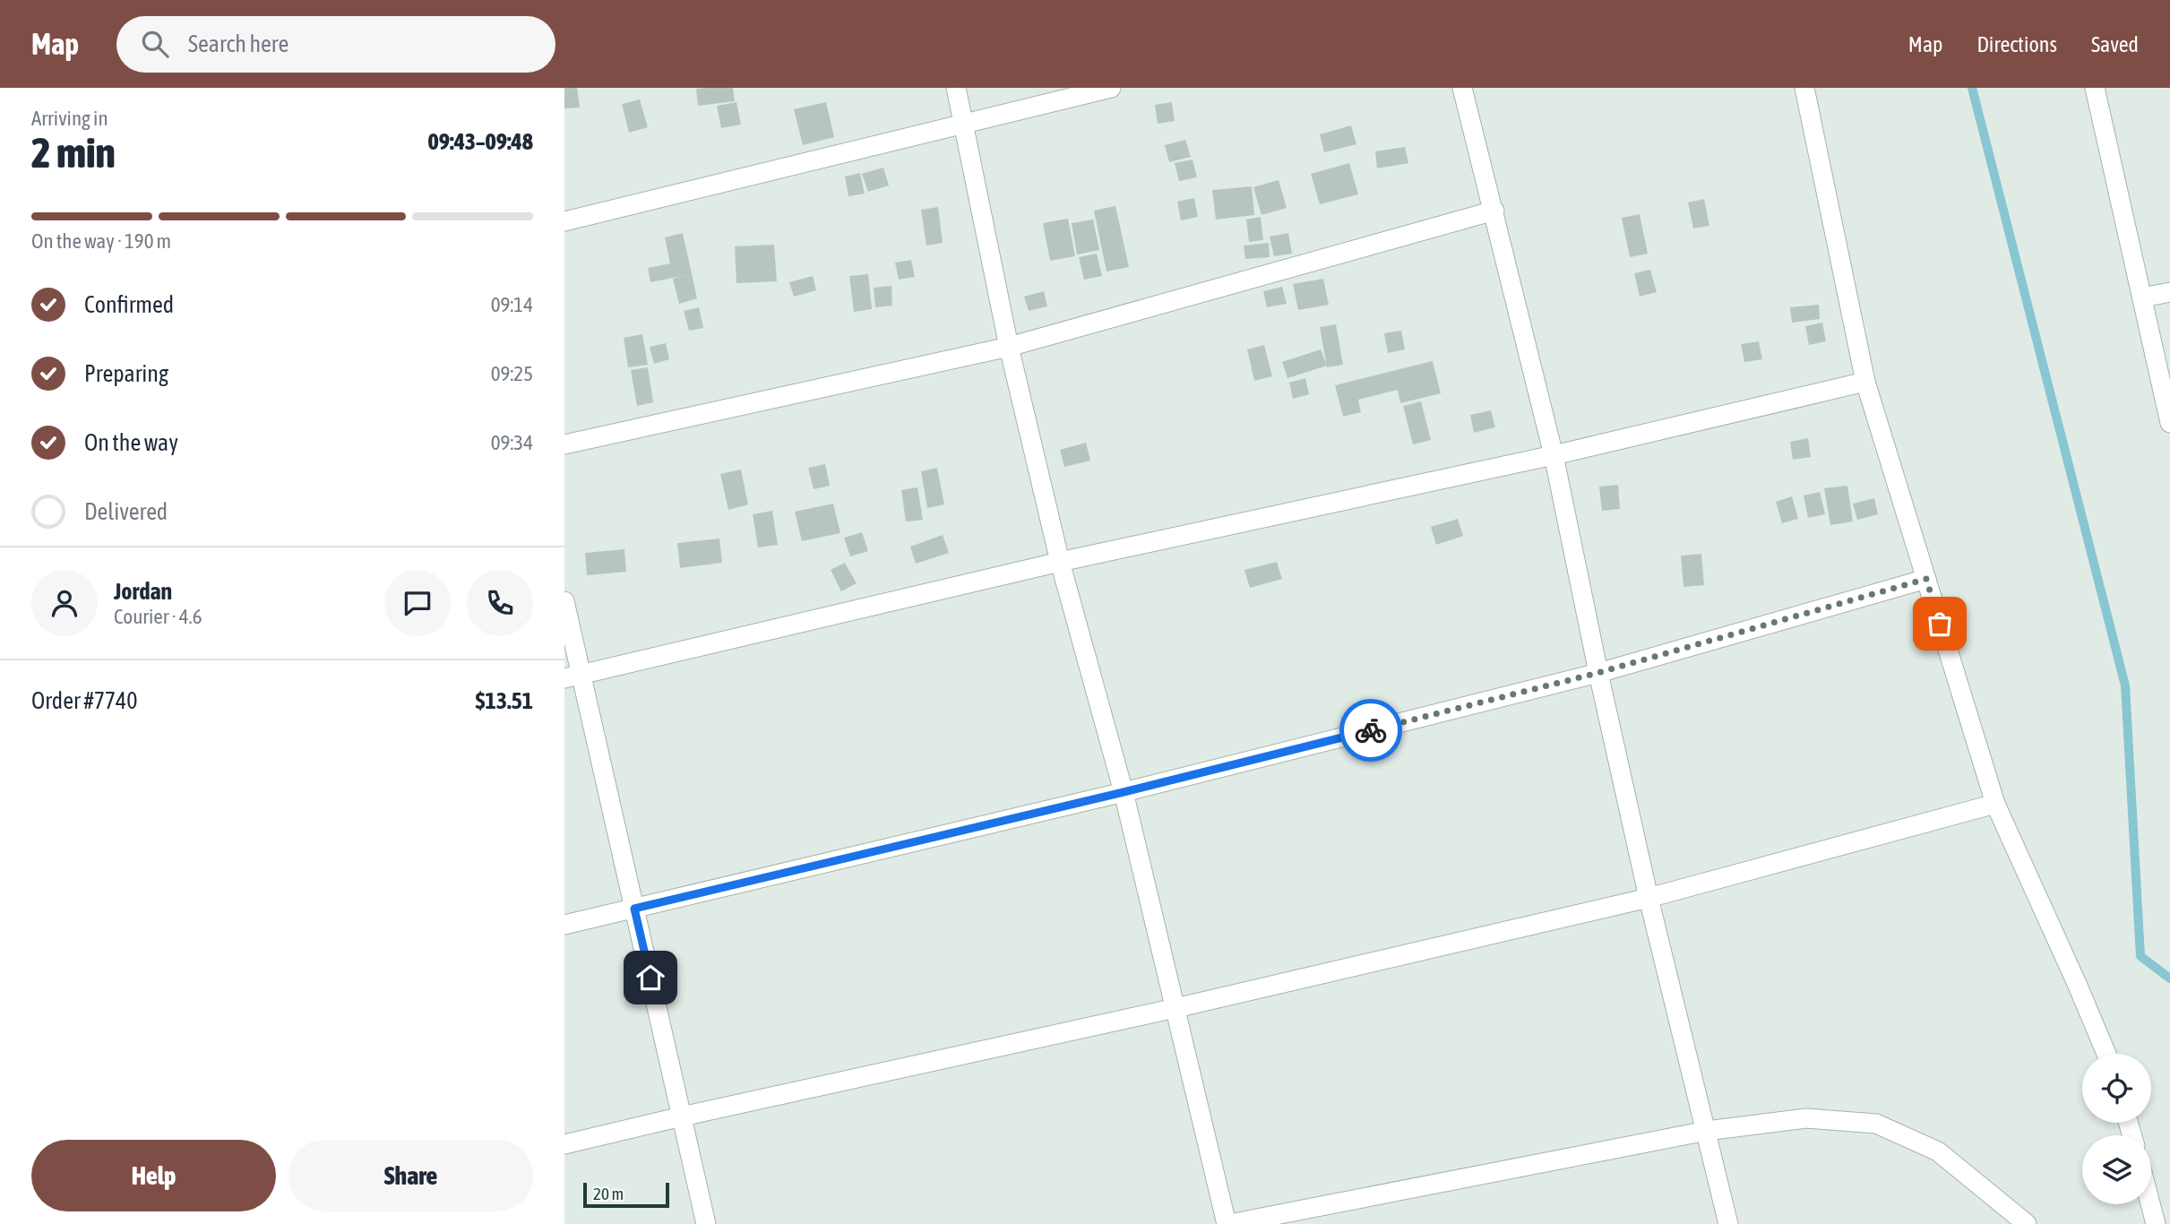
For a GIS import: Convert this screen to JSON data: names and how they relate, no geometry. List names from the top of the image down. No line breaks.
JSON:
{"scale_bar":"20 m","page":{"header":"Map","search":"Search here","nav":["Map","Directions","Saved"],"heading":["2 min","Arriving in","09:43–09:48"],"panel":["Jordan","Courier · 4.6","Order #7740","$13.51"],"bar":"On the way · 190 m","list":[["Confirmed","09:14"],["Preparing","09:25"],["On the way","09:34"],"Delivered"],"buttons":["Help","Share"],"scale":"20 m"}}
